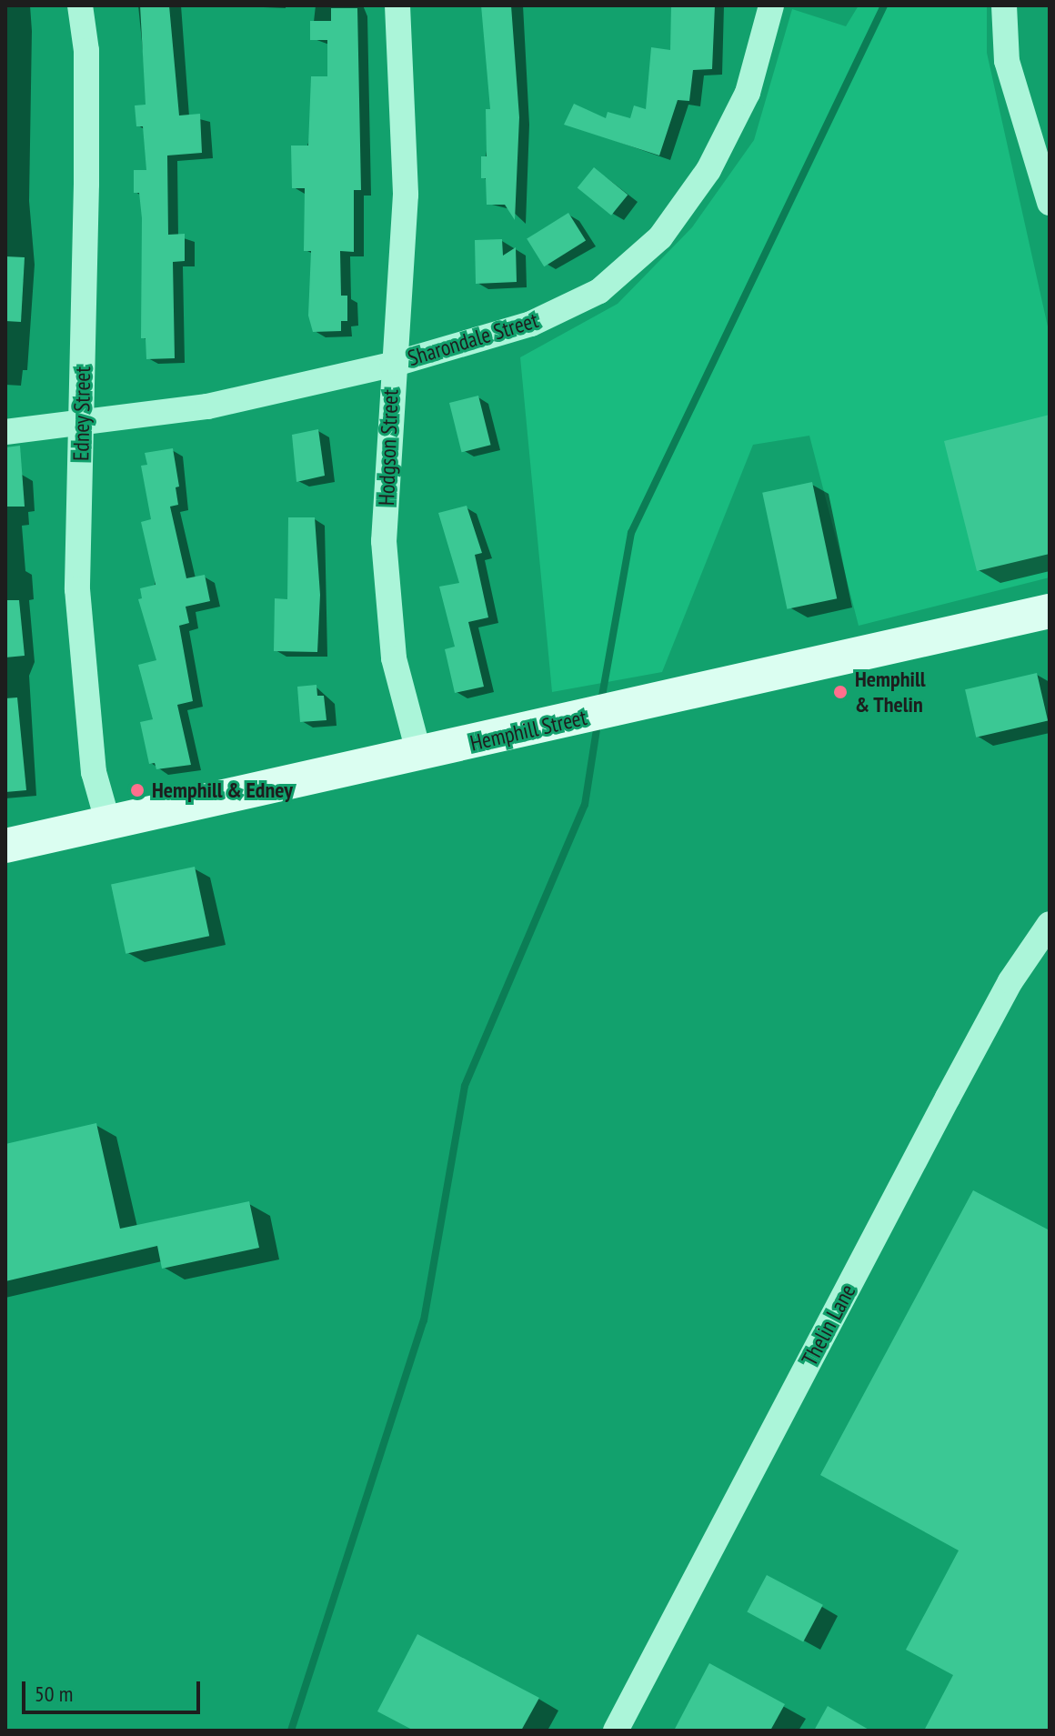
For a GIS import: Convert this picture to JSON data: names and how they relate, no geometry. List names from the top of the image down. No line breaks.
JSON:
{"streets":{"main road":["Hemphill Street"],"street":["Sharondale Street","Edney Street","Hodgson Street","Thelin Lane"]},"crossings":[["Sharondale Street","Edney Street"],["Sharondale Street","Hodgson Street"],["Edney Street","Hemphill Street"],["Hodgson Street","Hemphill Street"]],"places":["Hemphill & Thelin","Hemphill & Edney"],"scale_bar":"50 m"}
